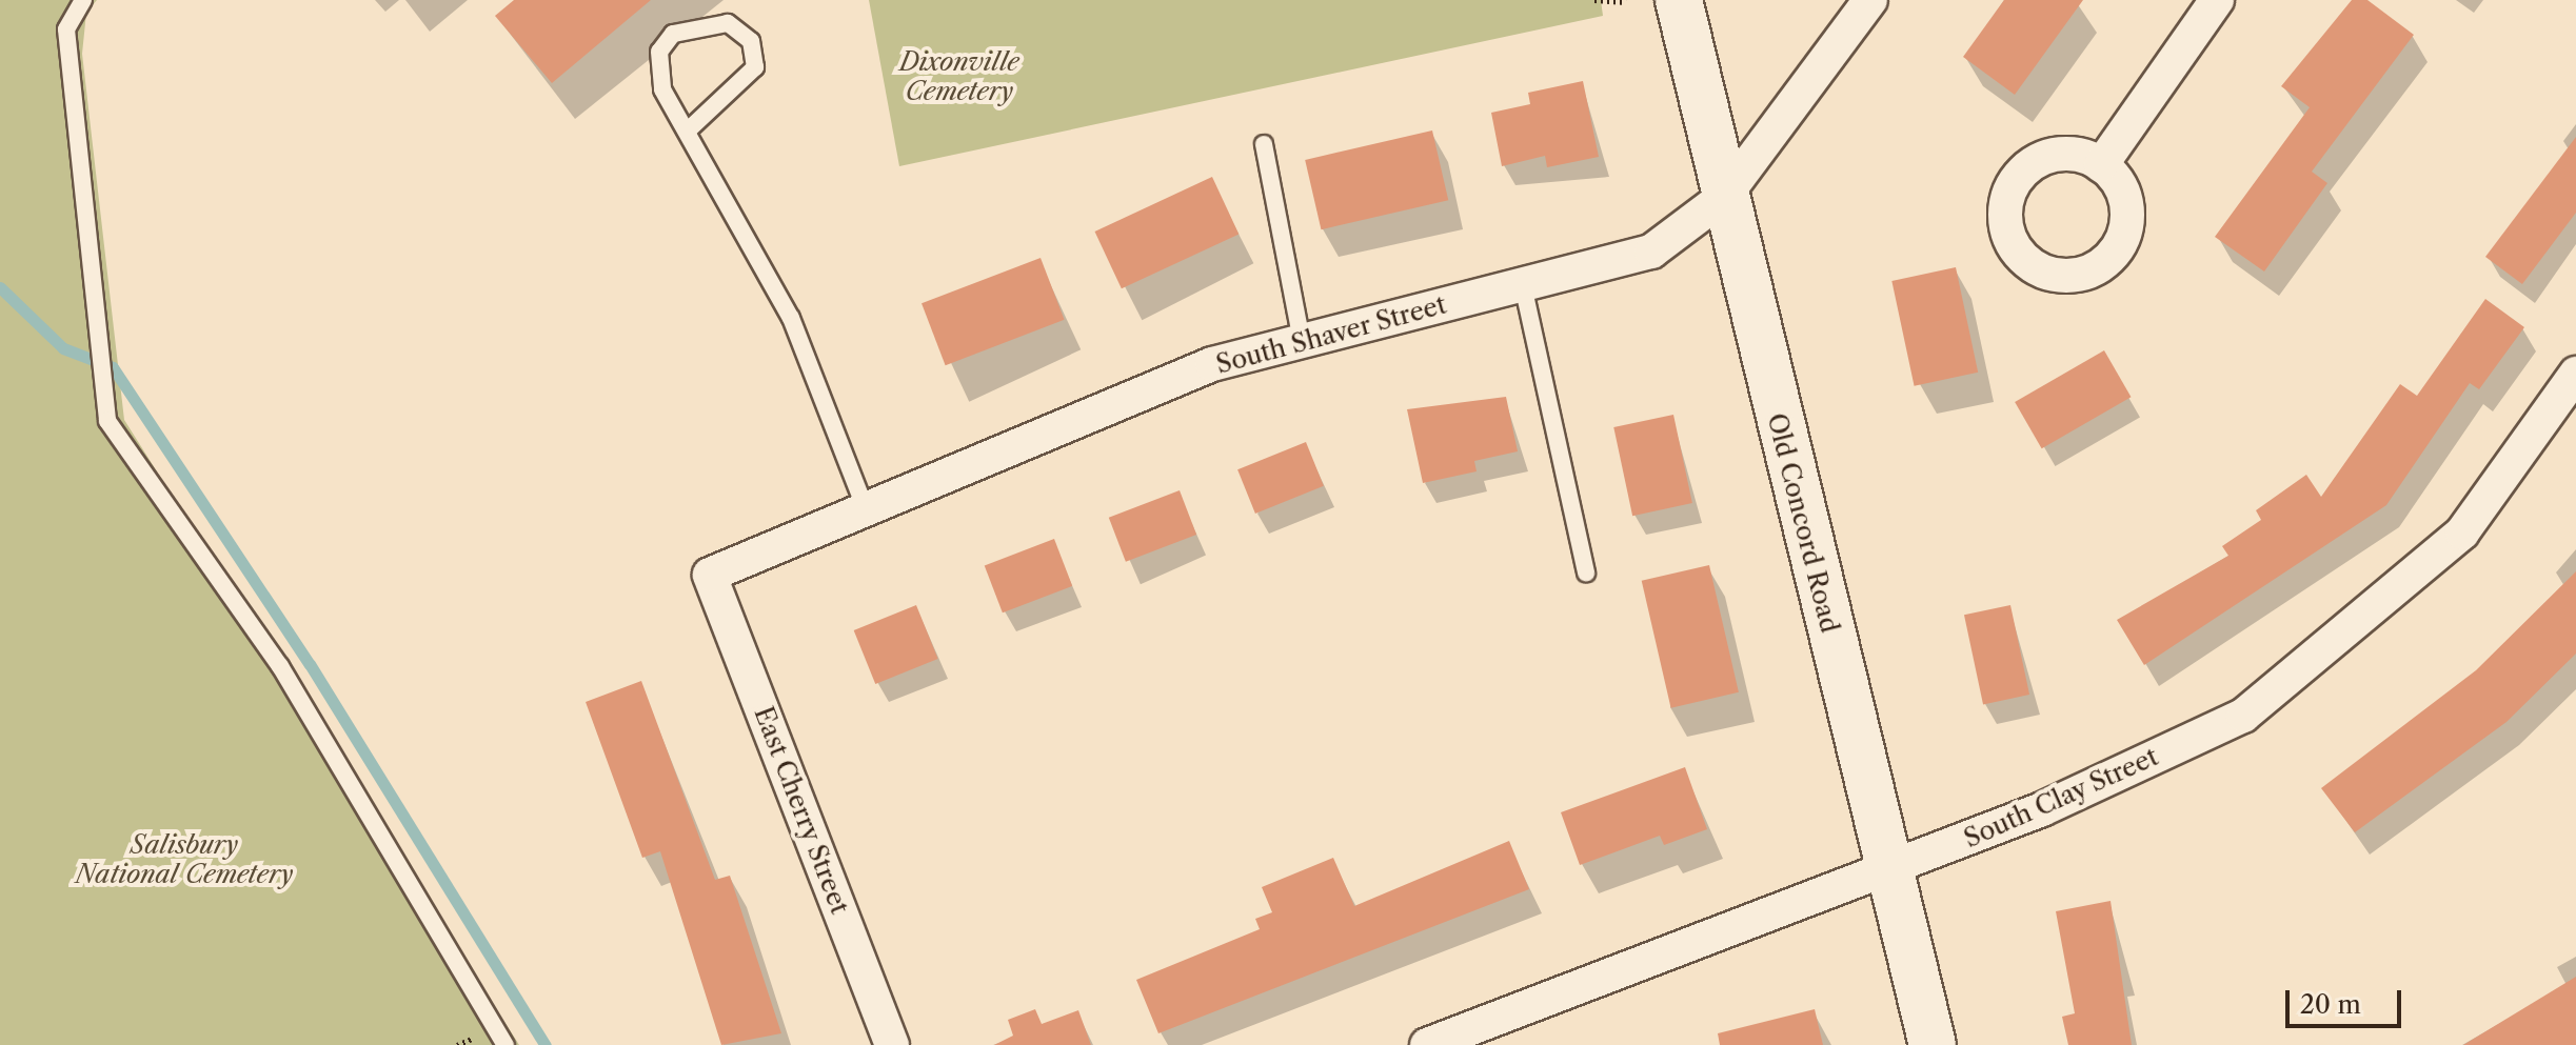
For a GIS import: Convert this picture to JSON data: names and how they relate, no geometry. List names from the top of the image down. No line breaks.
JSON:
{"streets":{"main road":["Old Concord Road"],"street":["South Shaver Street","South Clay Street","East Cherry Street"]},"crossings":[["South Shaver Street","Old Concord Road"],["South Shaver Street","East Cherry Street"],["Old Concord Road","South Clay Street"]],"parks":["Dixonville Cemetery","Salisbury National Cemetery"],"scale_bar":"20 m"}
